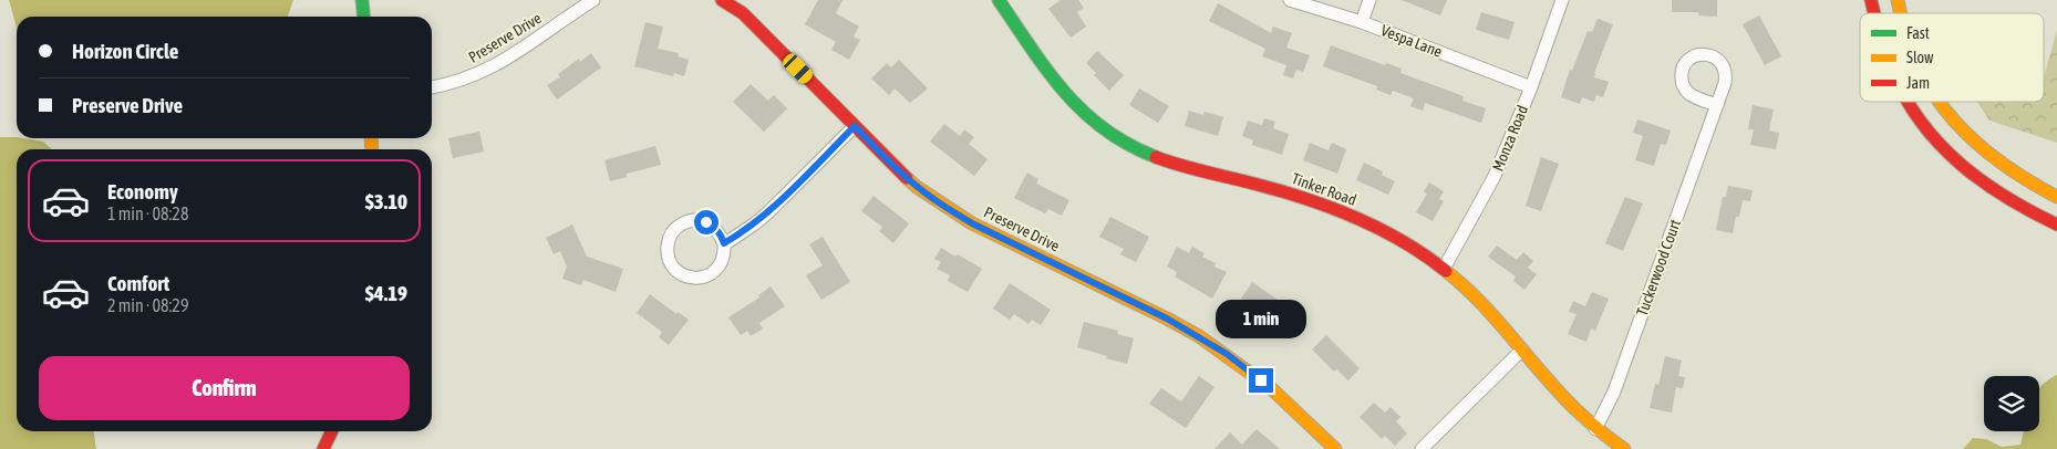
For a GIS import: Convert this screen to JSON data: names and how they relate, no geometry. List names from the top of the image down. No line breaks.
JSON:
{"streets":{"main road":["Preserve Drive","Tinker Road"],"street":["Vespa Lane","Monza Road","Tuckerwood Court"]},"crossings":[["Vespa Lane","Monza Road"],["Monza Road","Tinker Road"],["Tinker Road","Tuckerwood Court"]],"legend":["Fast","Slow","Jam"],"page":{"banner":["Horizon Circle","Preserve Drive"],"list":[{"name":"Economy","note":"1 min · 08:28","value":"$3.10"},{"name":"Comfort","note":"2 min · 08:29","value":"$4.19"}],"bubble":"1 min","buttons":"Confirm"}}
